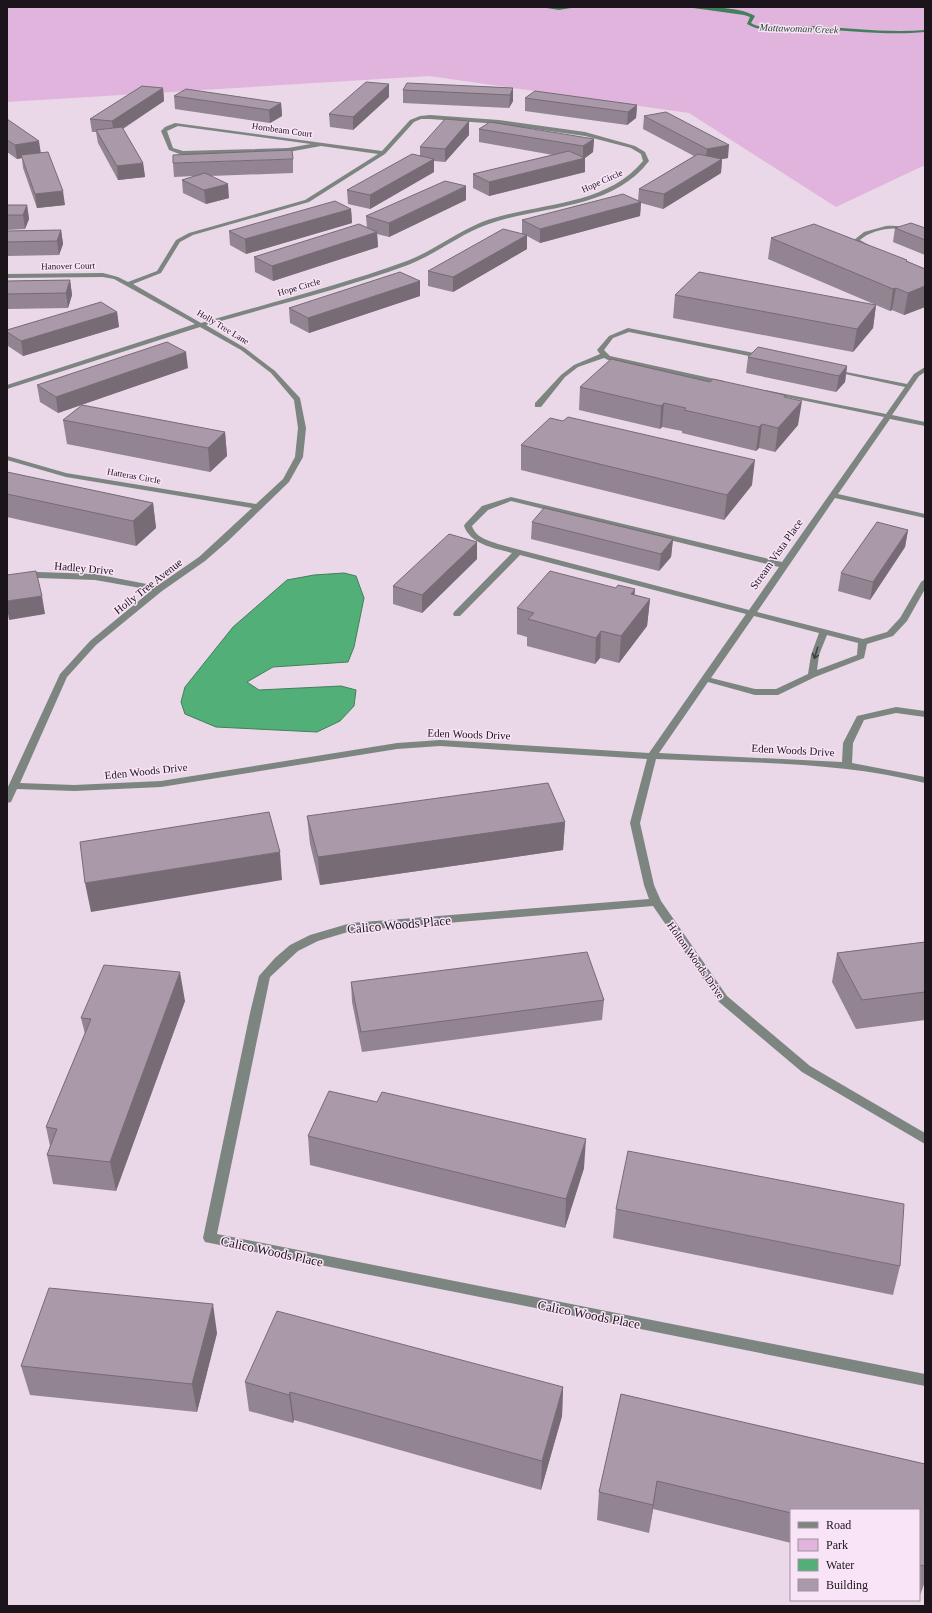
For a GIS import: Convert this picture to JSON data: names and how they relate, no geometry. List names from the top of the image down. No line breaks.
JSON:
{"streets":{"street":["Hornbeam Court","Hope Circle","Hanover Court","Holly Tree Lane","Hatteras Circle","Stream Vista Place","Hadley Drive","Holly Tree Avenue","Eden Woods Drive","Calico Woods Place","Holton Woods Drive"]},"crossings":[["Hornbeam Court","Hope Circle"],["Hope Circle","Hanover Court"],["Hope Circle","Holly Tree Lane"],["Hanover Court","Holly Tree Lane"],["Holly Tree Lane","Holly Tree Avenue"],["Hatteras Circle","Holly Tree Avenue"],["Stream Vista Place","Eden Woods Drive"],["Stream Vista Place","Holton Woods Drive"],["Hadley Drive","Holly Tree Avenue"],["Holly Tree Avenue","Eden Woods Drive"],["Eden Woods Drive","Holton Woods Drive"],["Calico Woods Place","Holton Woods Drive"]],"water":["Mattawoman Creek"],"legend":["Road","Park","Water","Building"]}
